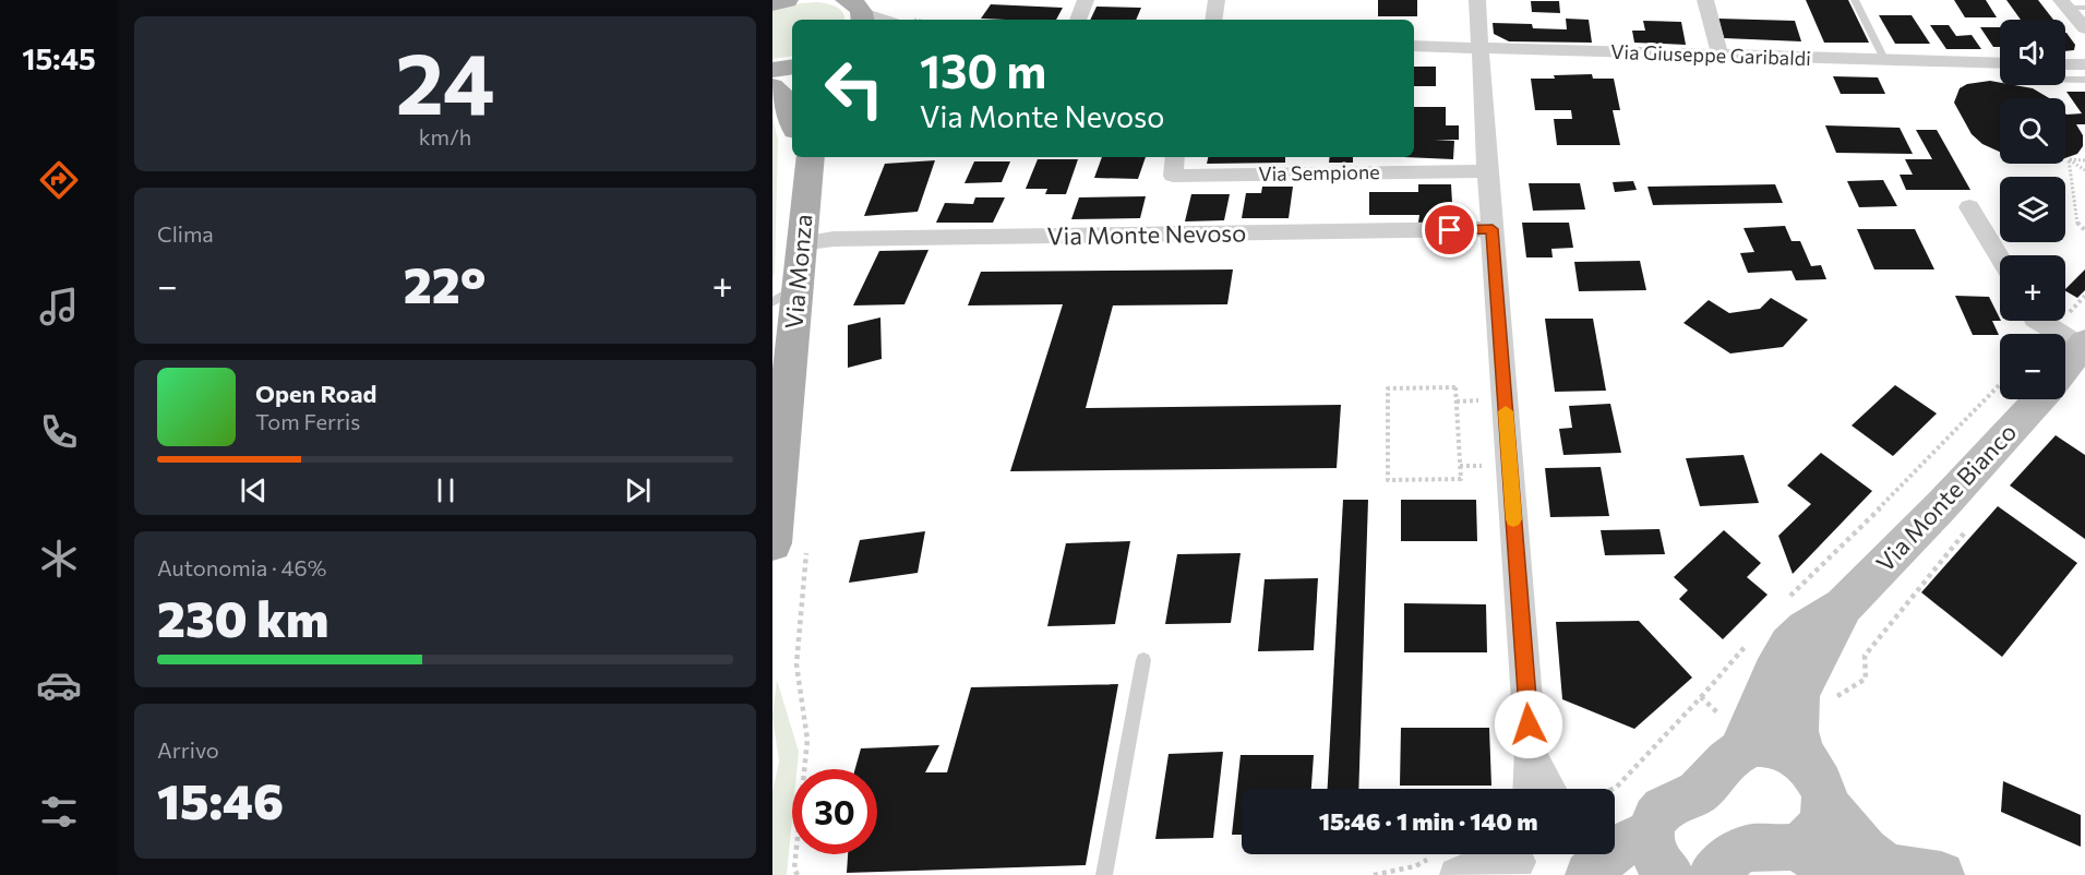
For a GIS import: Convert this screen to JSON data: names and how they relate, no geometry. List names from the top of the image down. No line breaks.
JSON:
{"streets":{"main road":["Via Monza"],"street":["Via Giuseppe Garibaldi","Via Sempione","Via Monte Nevoso","Via Monte Bianco"]},"crossings":[["Via Monte Nevoso","Via Monza"]],"page":{"tabs":"15:45","tile":[["24","km/h"],"Clima",["Autonomia · 46%","230 km"],["Arrivo","15:46"]],"map_buttons":["+","−"],"turn":["130 m","Via Monte Nevoso"],"heat":["−","22°","+"],"song":["Open Road","Tom Ferris"],"limit":"30","trip":"15:46 · 1 min · 140 m"}}
